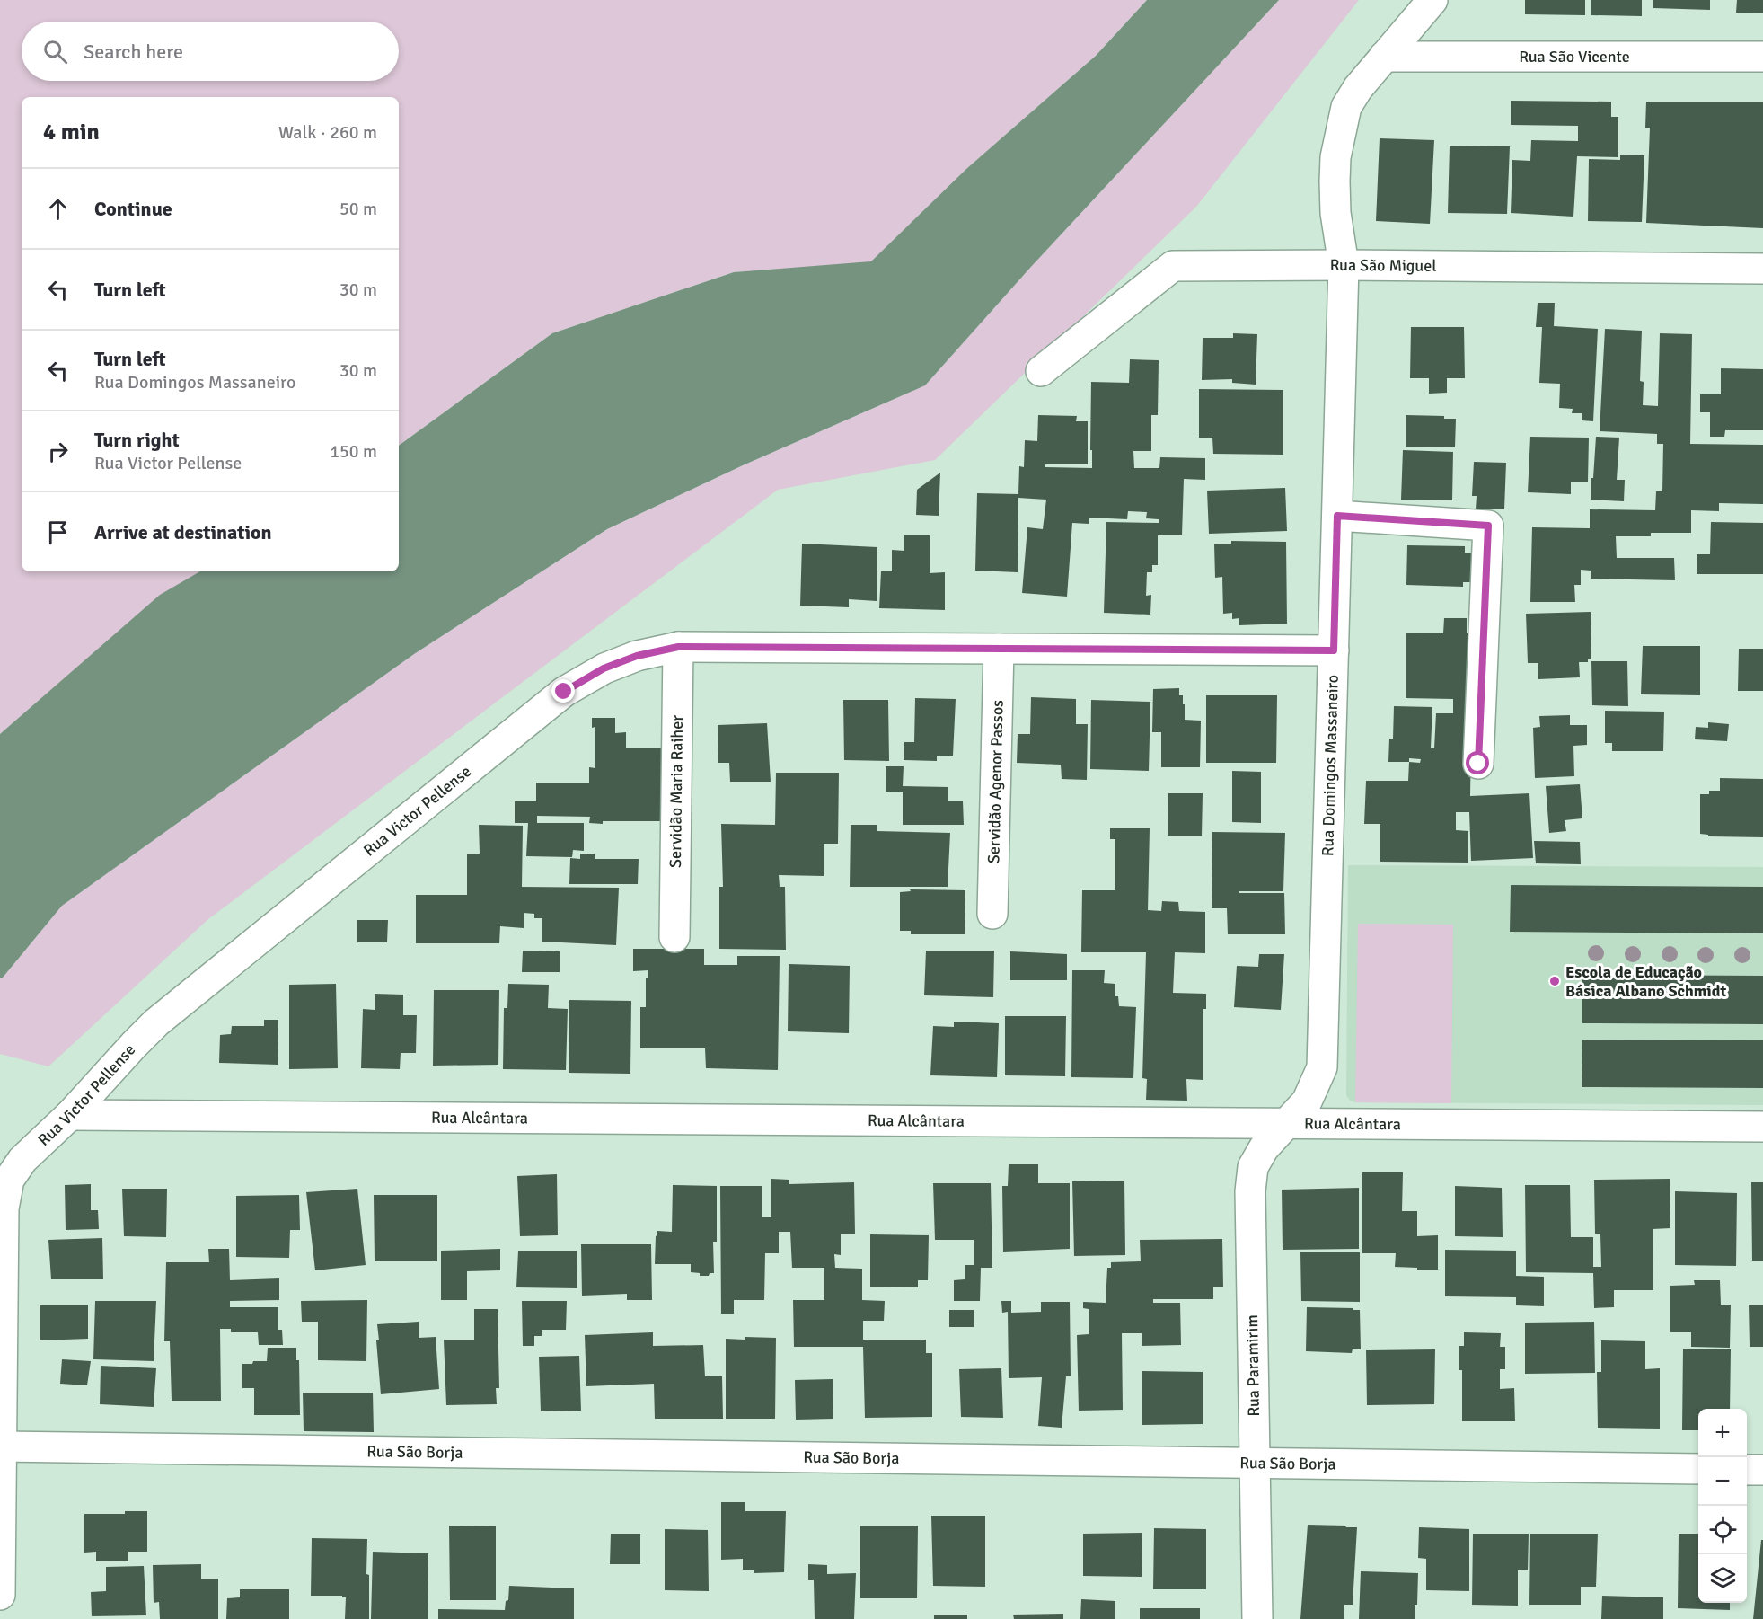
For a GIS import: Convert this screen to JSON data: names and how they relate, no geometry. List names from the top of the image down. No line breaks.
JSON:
{"streets":{"street":["Rua São Vicente","Rua São Miguel","Rua Domingos Massaneiro","Servidão Agenor Passos","Servidão Maria Raiher","Rua Victor Pellense","Rua Alcântara","Rua Paramirim","Rua São Borja"]},"crossings":[["Rua São Vicente","Rua Domingos Massaneiro"],["Rua São Miguel","Rua Domingos Massaneiro"],["Rua Domingos Massaneiro","Rua Victor Pellense"],["Rua Domingos Massaneiro","Rua Alcântara"],["Rua Domingos Massaneiro","Rua Paramirim"],["Servidão Agenor Passos","Rua Victor Pellense"],["Servidão Maria Raiher","Rua Victor Pellense"],["Rua Victor Pellense","Rua Alcântara"],["Rua Victor Pellense","Rua São Borja"],["Rua Alcântara","Rua Paramirim"],["Rua Paramirim","Rua São Borja"]],"places":["Escola de Educação Básica Albano Schmidt"],"page":{"search":"Search here","heading":["4 min","Walk · 260 m"],"list":[["Continue","50 m"],["Turn left","30 m"],["Turn left","Rua Domingos Massaneiro","30 m"],["Turn right","Rua Victor Pellense","150 m"],"Arrive at destination"],"map_buttons":["+","−"]}}
